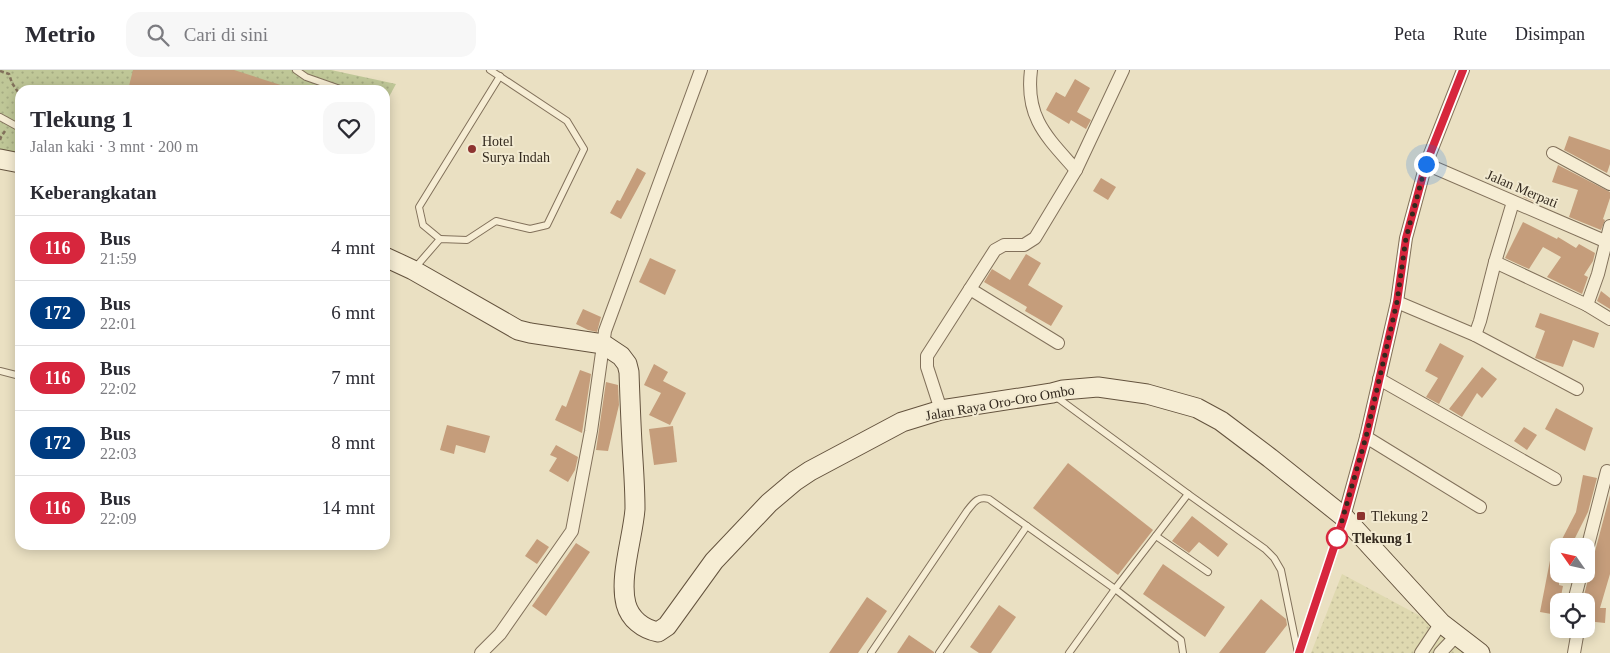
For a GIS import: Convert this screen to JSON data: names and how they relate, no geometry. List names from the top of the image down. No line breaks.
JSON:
{"streets":{"main road":["Jalan Raya Oro-Oro Ombo"],"street":["Jalan Merpati"]},"places":{"other":["Hotel Surya Indah","Tlekung 1"],"transit":["Tlekung 2"]},"lines":["bus line 116"],"north":"top left","page":{"header":"Metrio","search":"Cari di sini","nav":["Peta","Rute","Disimpan"],"heading":[["Tlekung 1","Jalan kaki · 3 mnt · 200 m"],"Keberangkatan"],"list":[{"mark":"116","name":"Bus","note":"21:59","value":"4 mnt"},{"mark":"172","name":"Bus","note":"22:01","value":"6 mnt"},{"mark":"116","name":"Bus","note":"22:02","value":"7 mnt"},{"mark":"172","name":"Bus","note":"22:03","value":"8 mnt"},{"mark":"116","name":"Bus","note":"22:09","value":"14 mnt"}]}}
